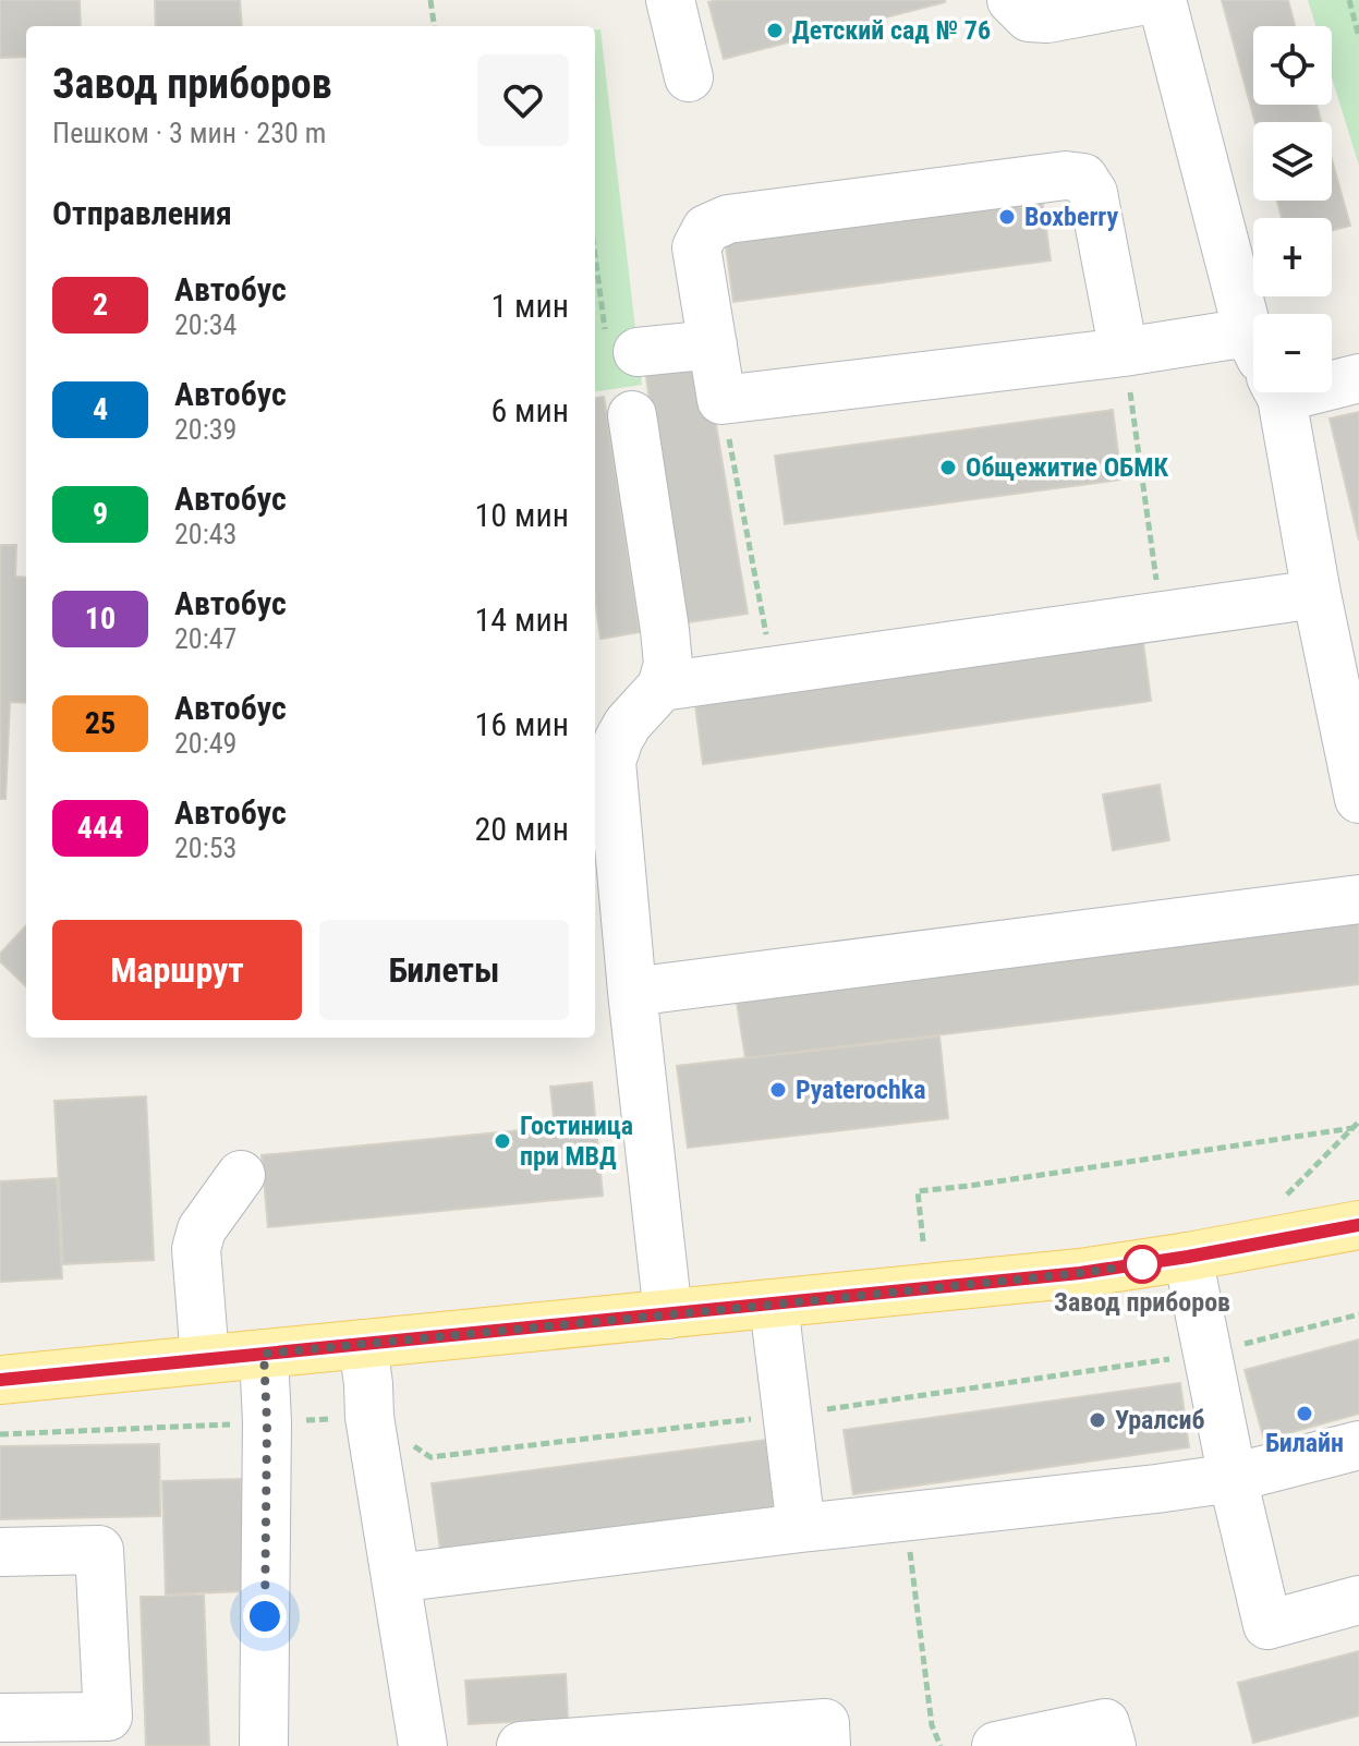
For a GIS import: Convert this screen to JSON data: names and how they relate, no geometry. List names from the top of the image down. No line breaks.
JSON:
{"places":["Детский сад № 76","Boxberry","Общежитие ОБМК","Pyaterochka","Гостиница при МВД","Завод приборов","Билайн","Уралсиб"],"lines":["bus line 2"],"page":{"map_buttons":["+","−"],"heading":[["Завод приборов","Пешком · 3 мин · 230 m"],"Отправления"],"list":[{"mark":"2","name":"Автобус","note":"20:34","value":"1 мин"},{"mark":"4","name":"Автобус","note":"20:39","value":"6 мин"},{"mark":"9","name":"Автобус","note":"20:43","value":"10 мин"},{"mark":"10","name":"Автобус","note":"20:47","value":"14 мин"},{"mark":"25","name":"Автобус","note":"20:49","value":"16 мин"},{"mark":"444","name":"Автобус","note":"20:53","value":"20 мин"}],"buttons":["Маршрут","Билеты"]}}
